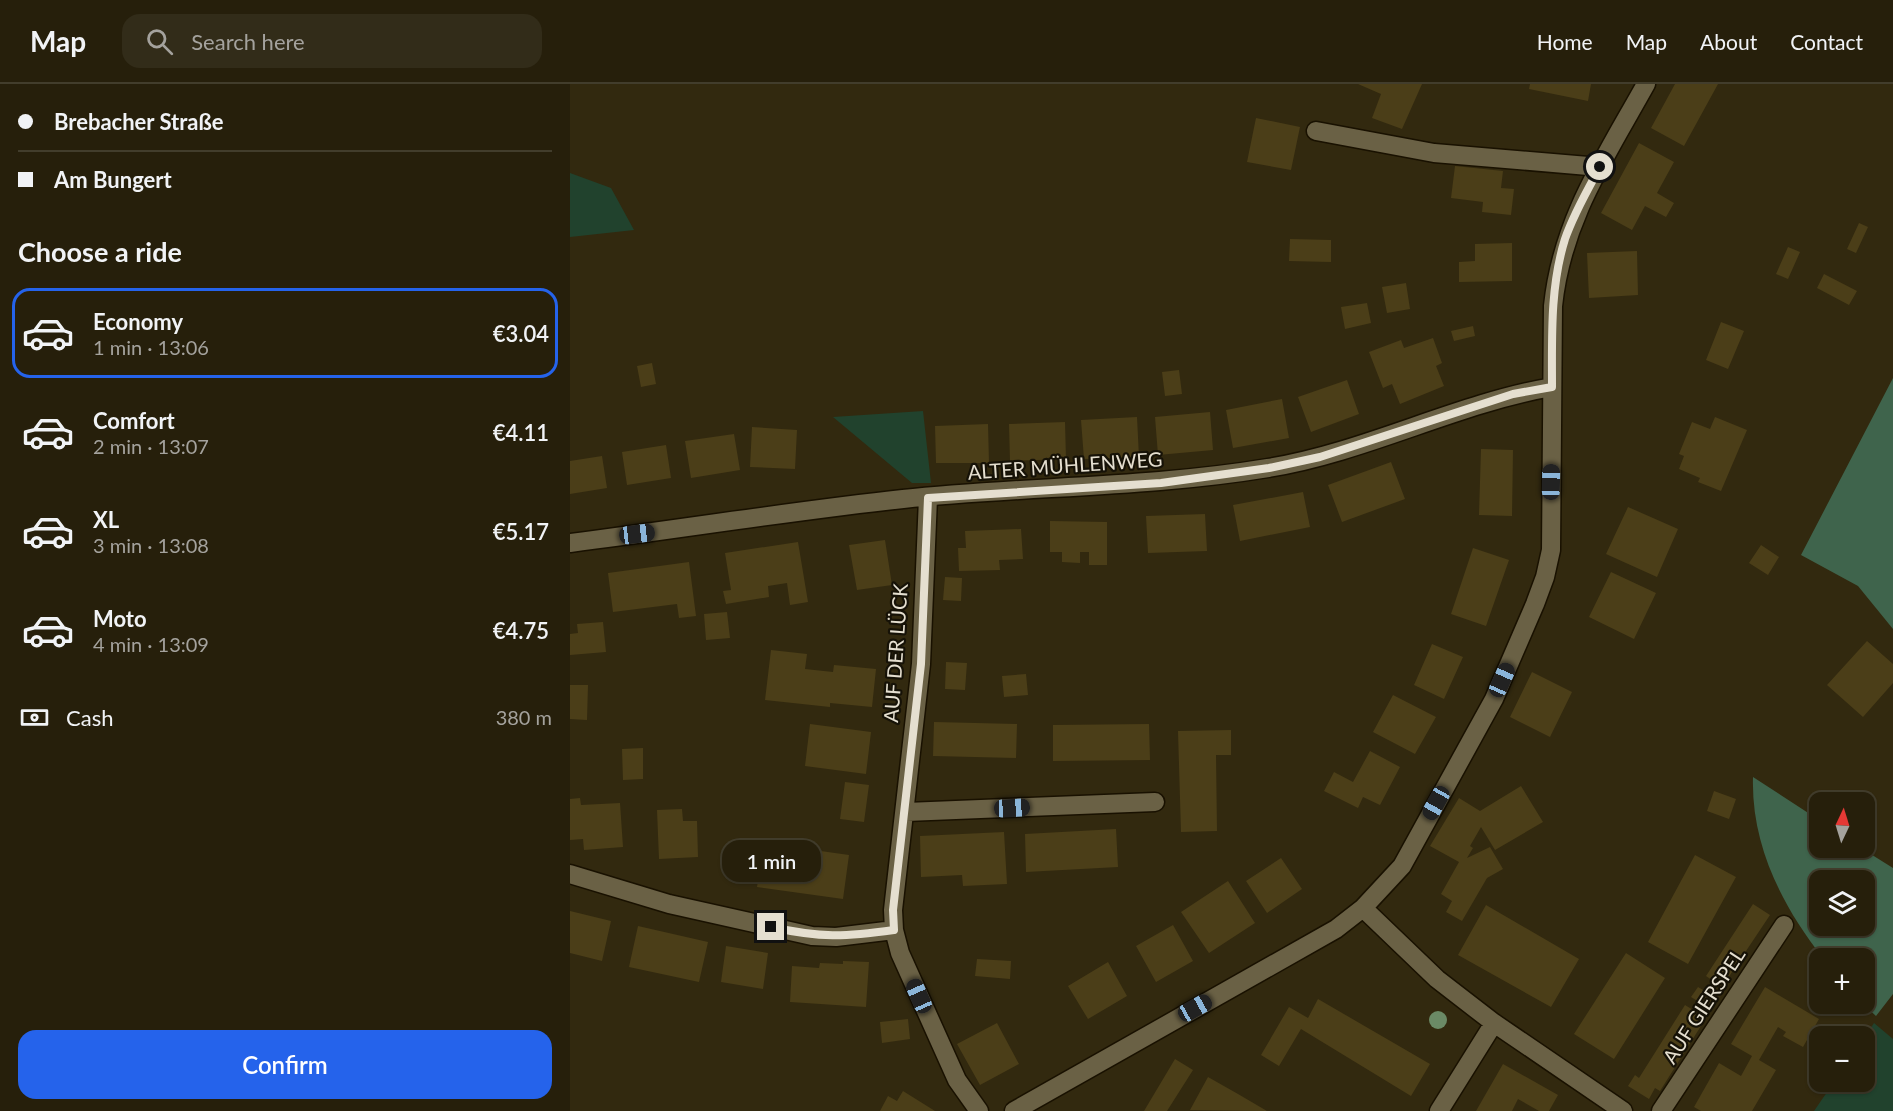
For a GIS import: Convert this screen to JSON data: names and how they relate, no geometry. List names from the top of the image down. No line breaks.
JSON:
{"streets":{"street":["ALTER MÜHLENWEG","AUF DER LÜCK","AUF GIERSPEL"]},"crossings":[["ALTER MÜHLENWEG","AUF DER LÜCK"]],"north":"top","page":{"header":"Map","search":"Search here","nav":["Home","Map","About","Contact"],"banner":["Brebacher Straße","Am Bungert"],"heading":"Choose a ride","list":[{"name":"Economy","note":"1 min · 13:06","value":"€3.04"},{"name":"Comfort","note":"2 min · 13:07","value":"€4.11"},{"name":"XL","note":"3 min · 13:08","value":"€5.17"},{"name":"Moto","note":"4 min · 13:09","value":"€4.75"}],"pay":["Cash","380 m"],"map_buttons":["+","−"],"bubble":"1 min","buttons":"Confirm"}}
